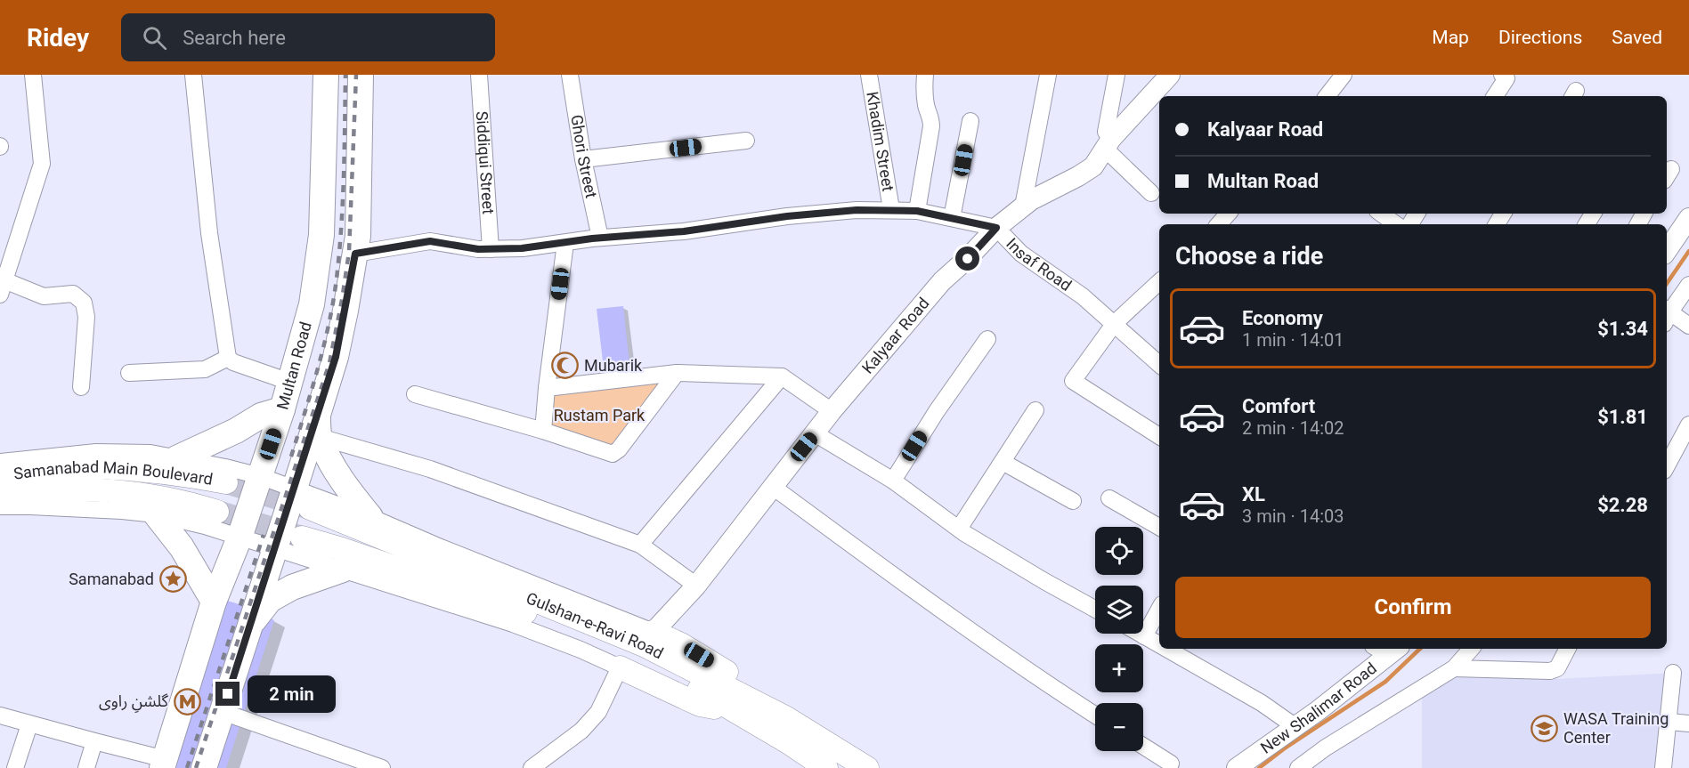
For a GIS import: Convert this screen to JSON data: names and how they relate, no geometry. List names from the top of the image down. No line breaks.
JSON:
{"streets":{"main road":["Multan Road","Samanabad Main Boulevard","Gulshan-e-Ravi Road"],"street":["Khadim Street","Ghori Street","Siddiqui Street","Insaf Road","Kalyaar Road","New Shalimar Road"]},"crossings":[["Khadim Street","Insaf Road"],["Ghori Street","Insaf Road"],["Siddiqui Street","Insaf Road"],["Insaf Road","Kalyaar Road"]],"parks":["Rustam Park"],"places":{"mosque":["Mubarik"],"place":["Samanabad"],"metro station":["گلشنِ راوی"],"school or university":["WASA Training Center"]},"page":{"header":"Ridey","search":"Search here","nav":["Map","Directions","Saved"],"banner":["Kalyaar Road","Multan Road"],"heading":"Choose a ride","list":[{"name":"Economy","note":"1 min · 14:01","value":"$1.34"},{"name":"Comfort","note":"2 min · 14:02","value":"$1.81"},{"name":"XL","note":"3 min · 14:03","value":"$2.28"}],"map_buttons":["+","−"],"buttons":"Confirm","bubble":"2 min"}}
